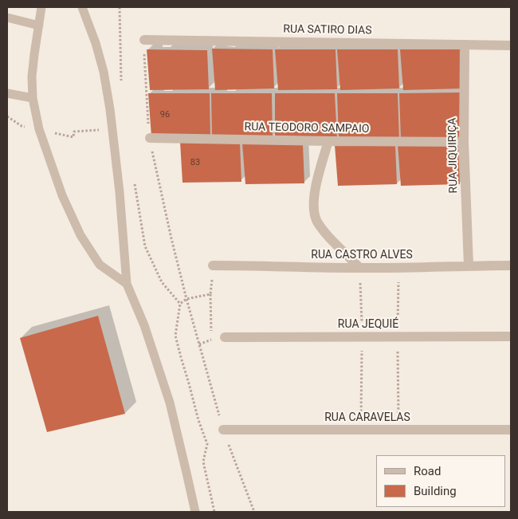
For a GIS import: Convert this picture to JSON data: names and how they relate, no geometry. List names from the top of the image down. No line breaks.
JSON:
{"streets":{"street":["RUA SATIRO DIAS","RUA TEODORO SAMPAIO","RUA JIQUIRIÇA","RUA CASTRO ALVES","RUA JEQUIÉ","RUA CARAVELAS"]},"crossings":[["RUA SATIRO DIAS","RUA JIQUIRIÇA"],["RUA TEODORO SAMPAIO","RUA JIQUIRIÇA"],["RUA JIQUIRIÇA","RUA CASTRO ALVES"]],"house_numbers":["96","83"],"legend":["Road","Building"]}
